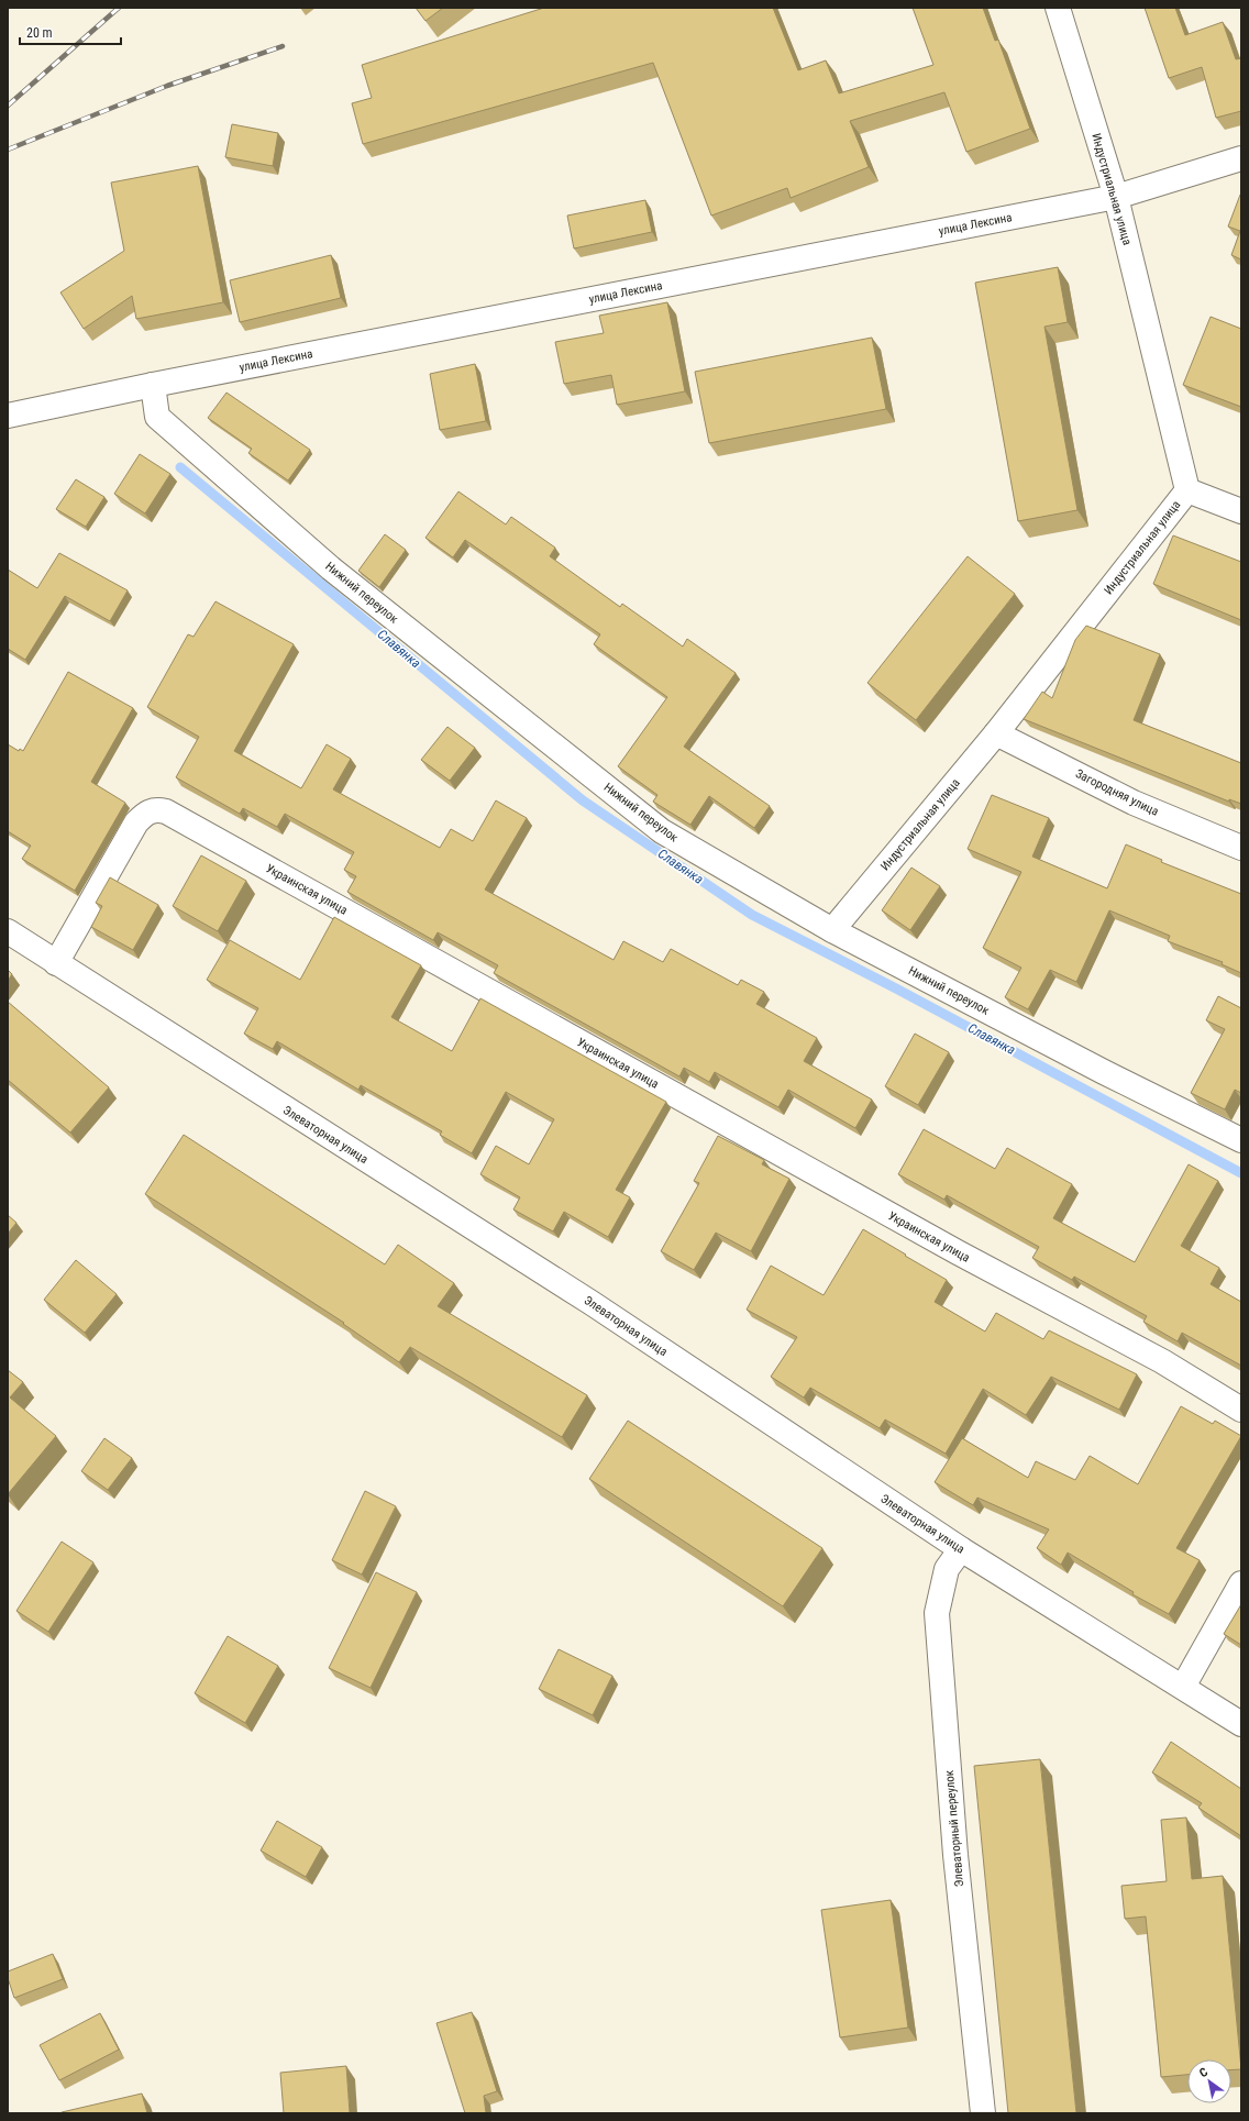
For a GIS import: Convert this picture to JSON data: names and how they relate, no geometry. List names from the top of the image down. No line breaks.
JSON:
{"streets":{"street":["Индустриальная улица","улица Лексина","Нижний переулок","Загородняя улица","Украинская улица","Элеваторная улица","Элеваторный переулок"]},"crossings":[["Индустриальная улица","улица Лексина"],["Индустриальная улица","Нижний переулок"],["Индустриальная улица","Загородняя улица"],["улица Лексина","Нижний переулок"],["Украинская улица","Элеваторная улица"],["Элеваторная улица","Элеваторный переулок"]],"water":["Славянка"],"scale_bar":"20 m","north":"top left"}
